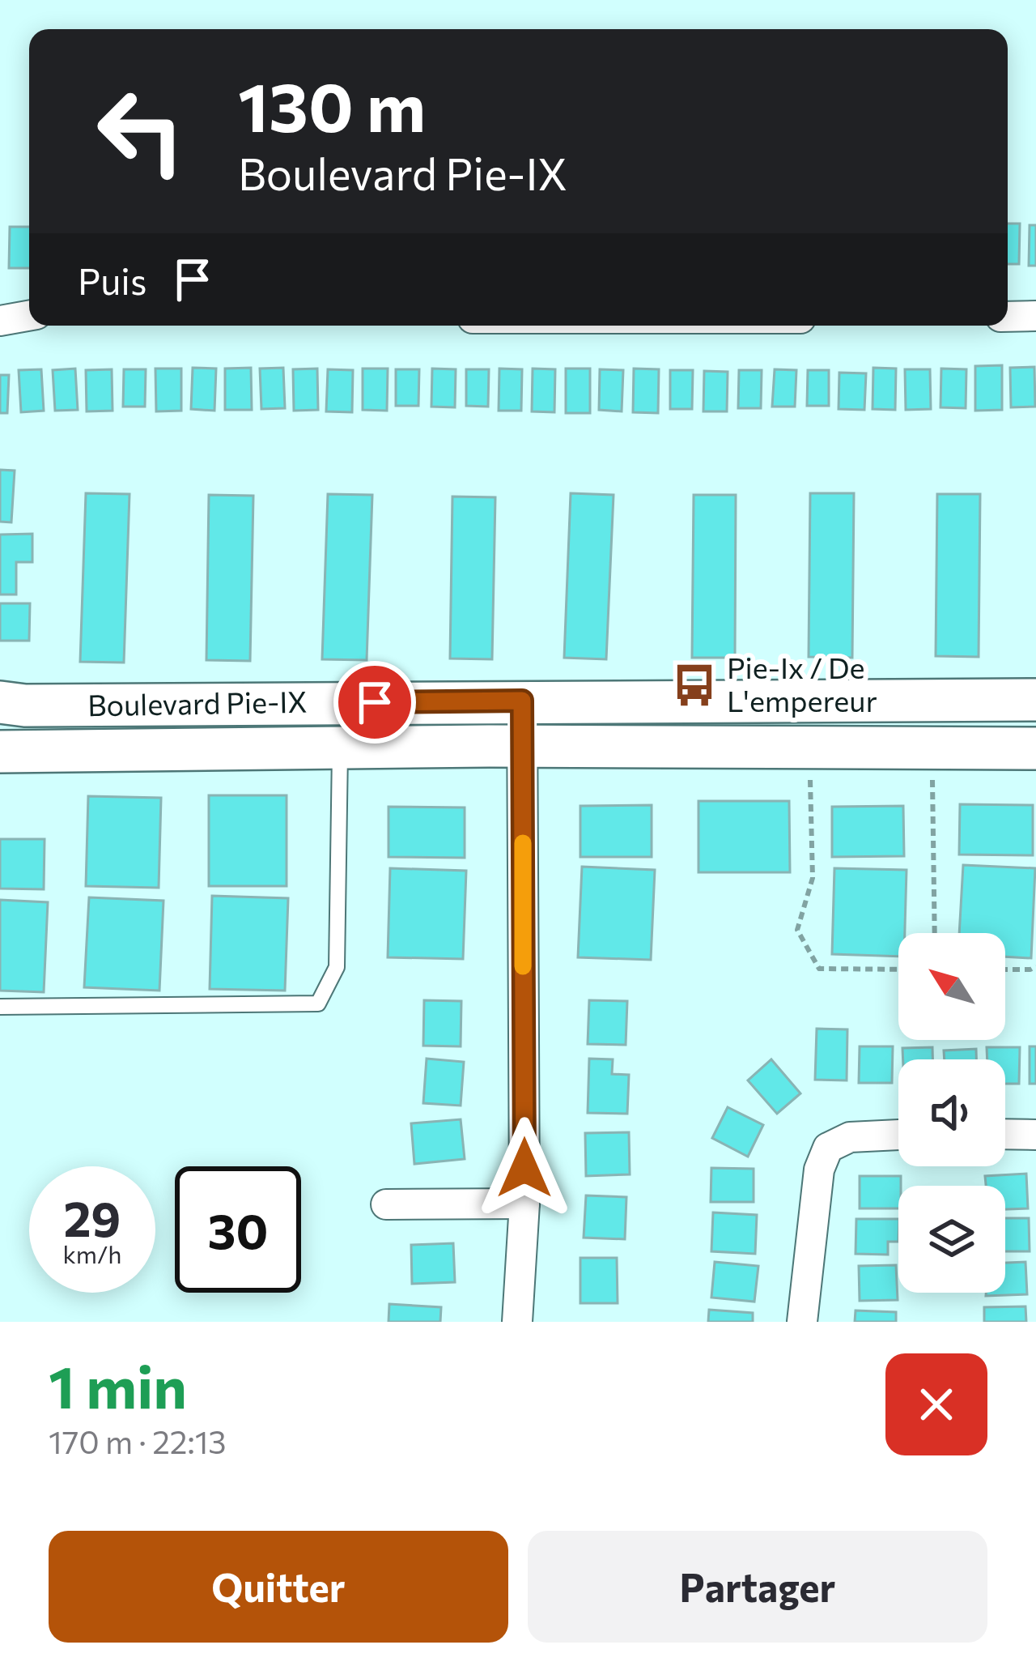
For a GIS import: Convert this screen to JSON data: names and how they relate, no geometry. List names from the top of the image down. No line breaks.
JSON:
{"streets":{"street":["Boulevard Pie-IX"]},"places":{"bus stop":["Pie-Ix / De L'empereur"]},"north":"top left","page":{"turn":["130 m","Boulevard Pie-IX"],"then":"Puis","speed":"29 km/h","limit":"30","heading":["1 min","170 m · 22:13"],"buttons":["Quitter","Partager"]}}
